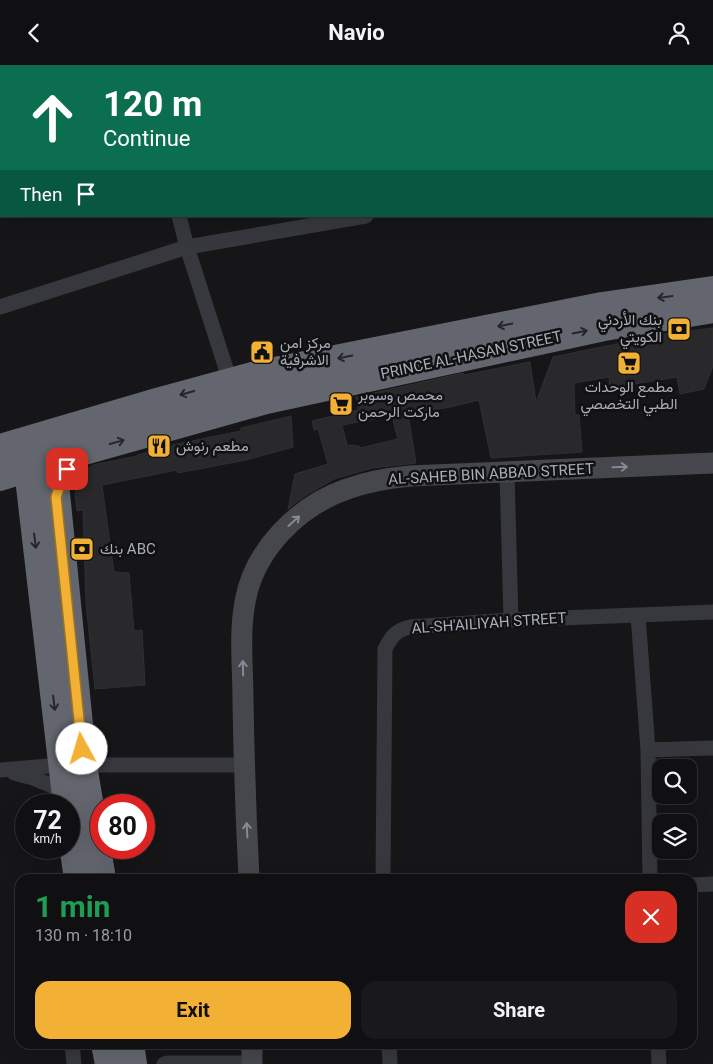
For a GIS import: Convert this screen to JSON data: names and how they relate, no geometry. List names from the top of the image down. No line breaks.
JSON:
{"streets":{"highway":["PRINCE AL-HASAN STREET"],"street":["AL-SAHEB BIN ABBAD STREET","AL-SH'AILIYAH STREET"]},"places":{"bank":["بنك الأردني الكويتي","بنك ABC"],"public building":["مركز امن الاشرفية"],"supermarket":["مطمع الوحدات الطبي التخصصي","محمص وسوبر ماركت الرحمن"],"restaurant":["مطعم رنوش"]},"page":{"header":"Navio","turn":["120 m","Continue"],"then":"Then","speed":"72 km/h","limit":"80","heading":["1 min","130 m · 18:10"],"buttons":["Exit","Share"]}}
